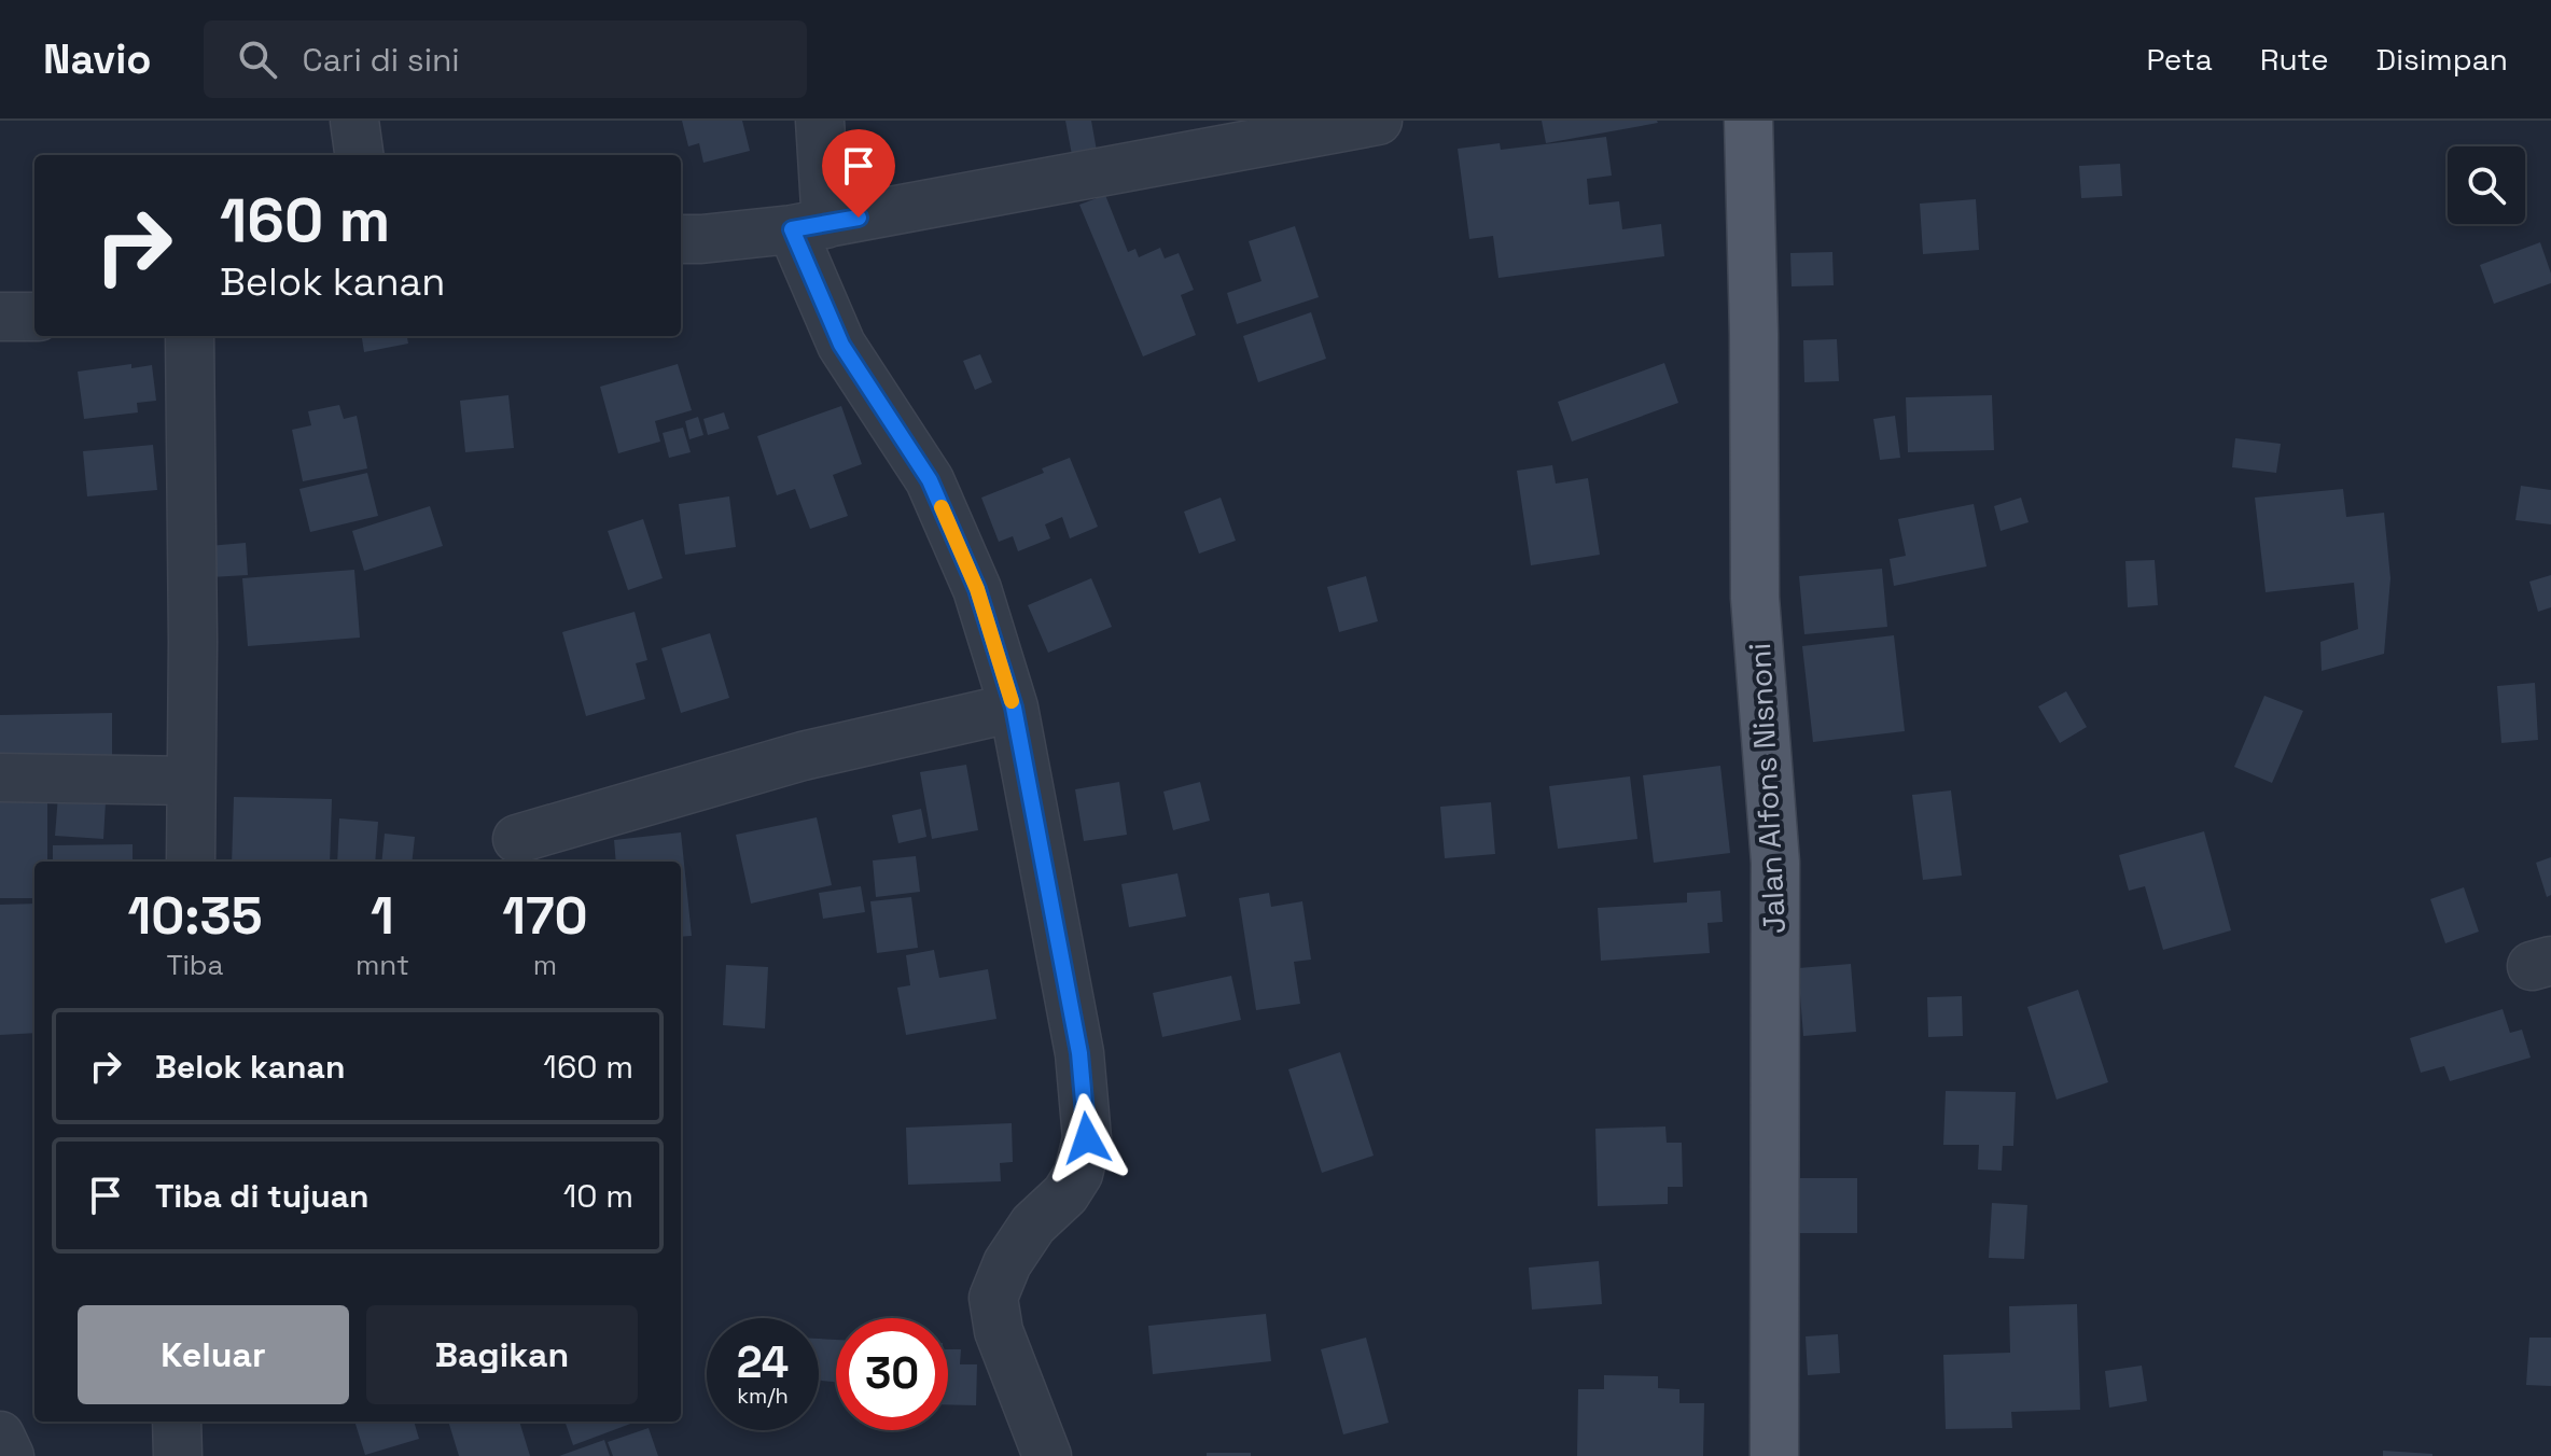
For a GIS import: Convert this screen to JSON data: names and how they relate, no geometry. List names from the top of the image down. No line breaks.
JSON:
{"streets":{"main road":["Jalan Alfons Nisnoni"]},"page":{"header":"Navio","search":"Cari di sini","nav":["Peta","Rute","Disimpan"],"turn":["160 m","Belok kanan"],"eta":["10:35","Tiba","1","mnt","170","m"],"list":[{"name":"Belok kanan","value":"160 m"},{"name":"Tiba di tujuan","value":"10 m"}],"buttons":["Keluar","Bagikan"],"speed":"24 km/h","limit":"30"}}
